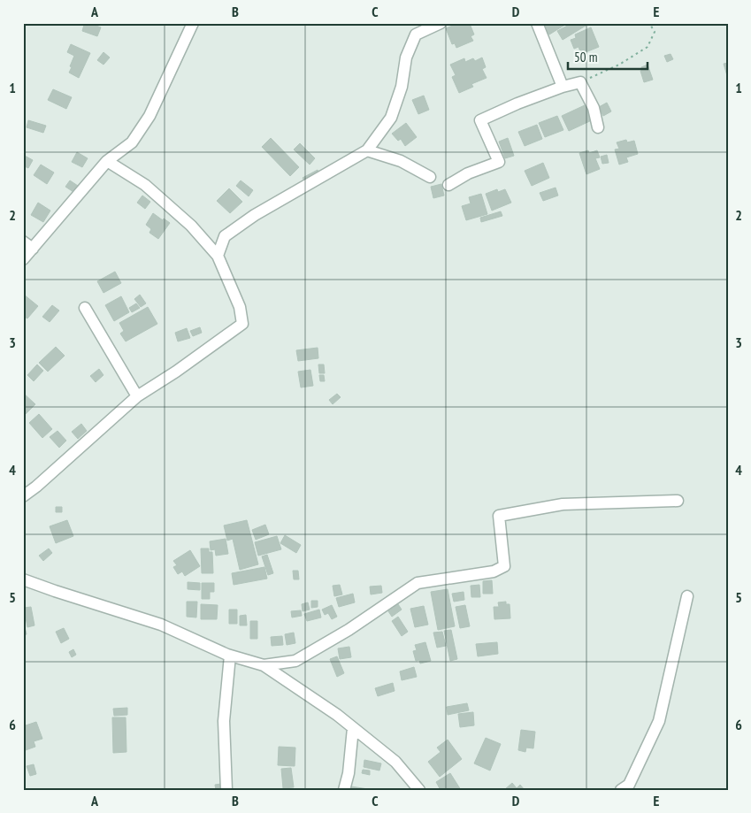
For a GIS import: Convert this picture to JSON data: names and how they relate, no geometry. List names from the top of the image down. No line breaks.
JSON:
{"scale_bar":"50 m","grid":{"columns":["A","B","C","D","E"],"rows":["1","2","3","4","5","6"]}}
